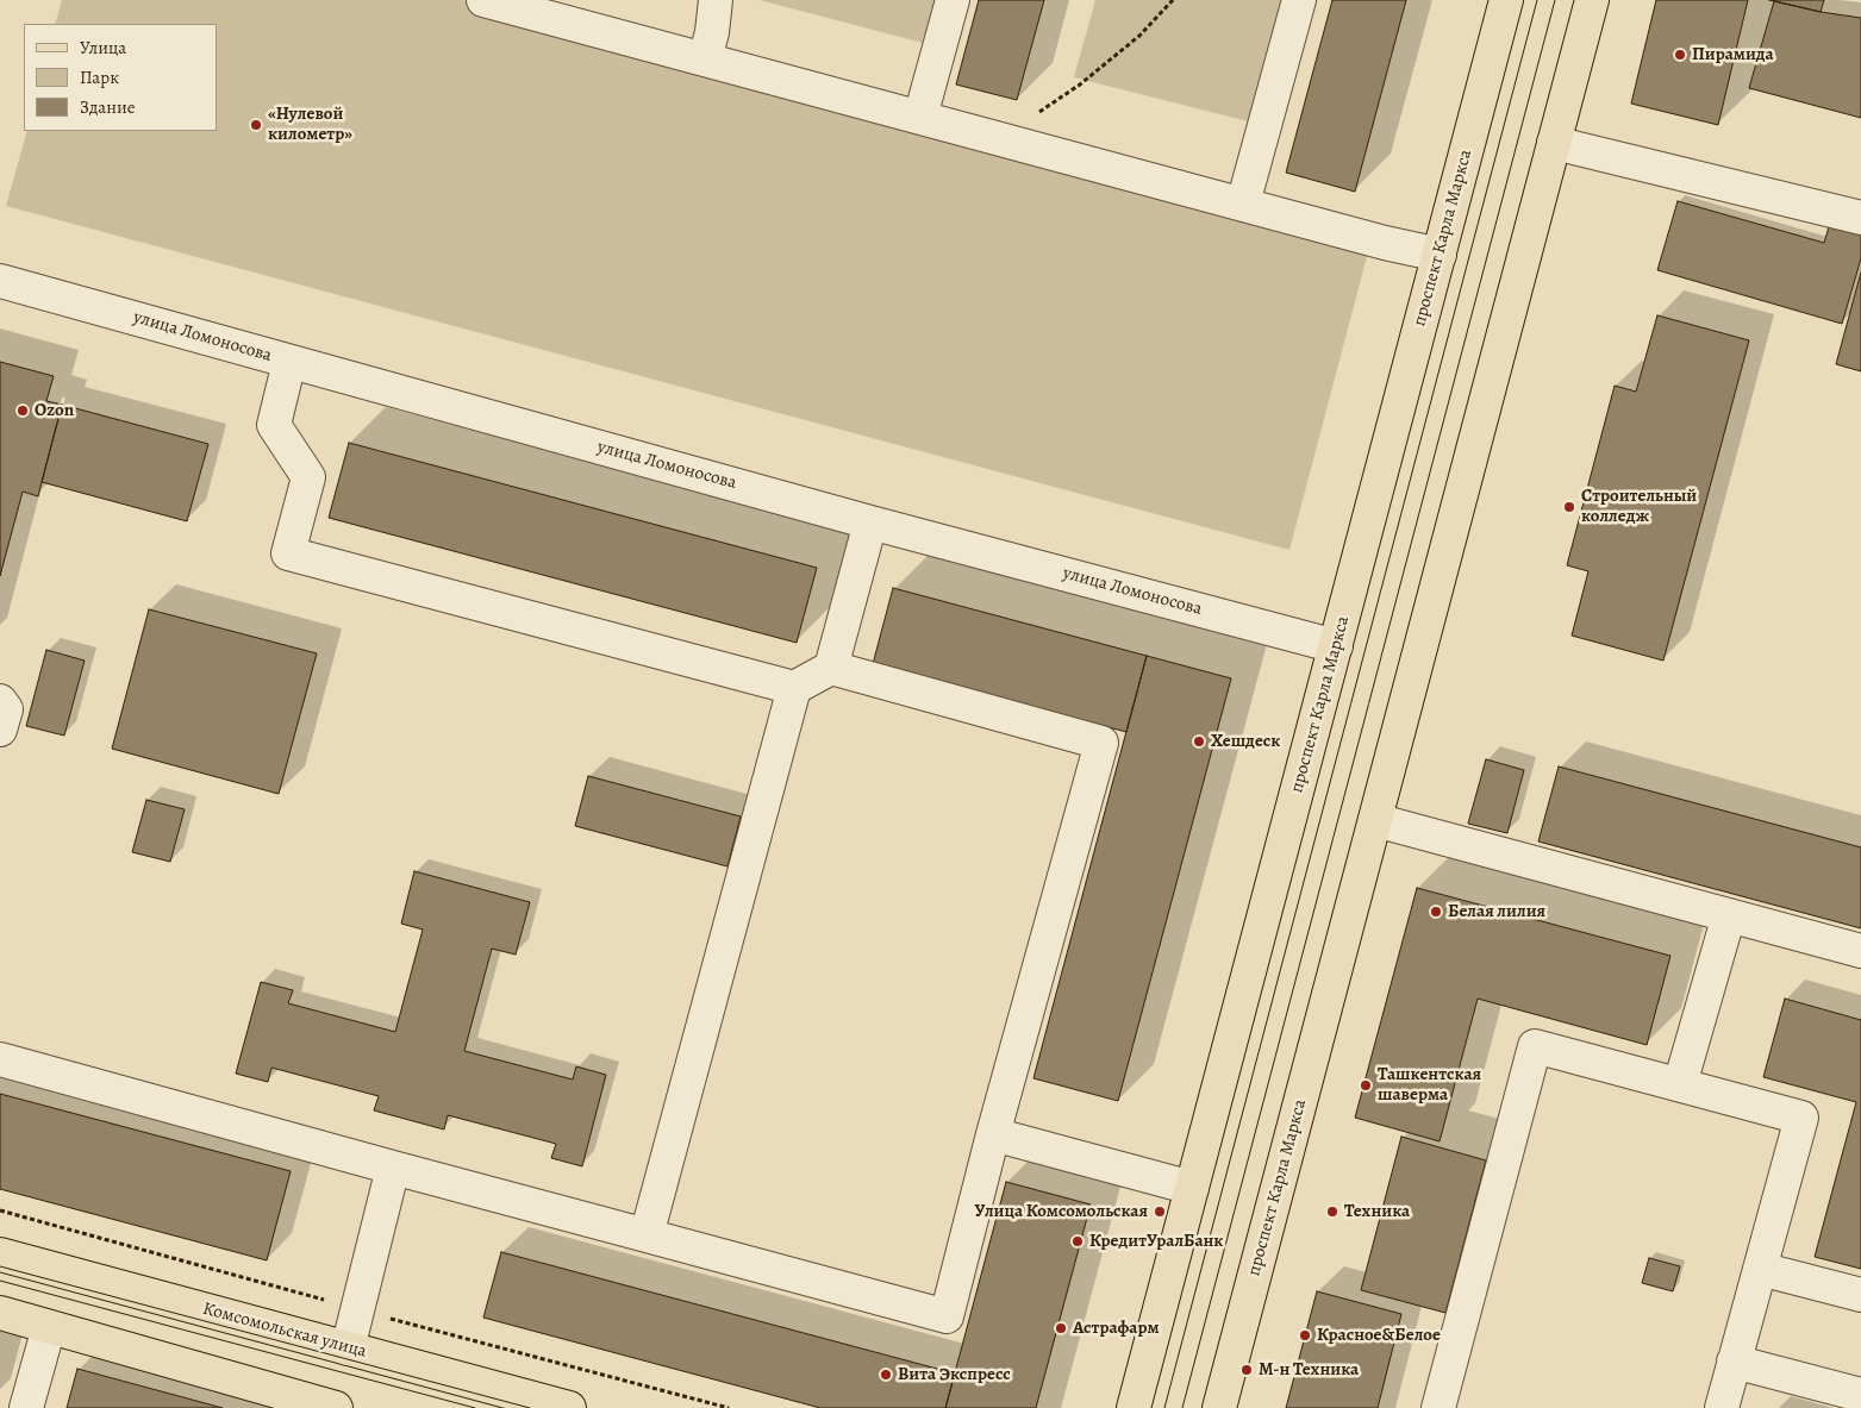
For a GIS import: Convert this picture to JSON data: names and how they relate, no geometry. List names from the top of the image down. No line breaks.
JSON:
{"streets":{"main road":["проспект Карла Маркса","Комсомольская улица"],"street":["улица Ломоносова"]},"crossings":[["проспект Карла Маркса","улица Ломоносова"]],"places":["Пирамида","«Нулевой километр»","Ozon","Строительный колледж","Хешдеск","Белая лилия","Ташкентская шаверма","Улица Комсомольская","Техника","КредитУралБанк","Астрафарм","Красное&Белое","М-н Техника","Вита Экспресс"],"legend":["Улица","Парк","Здание"]}
